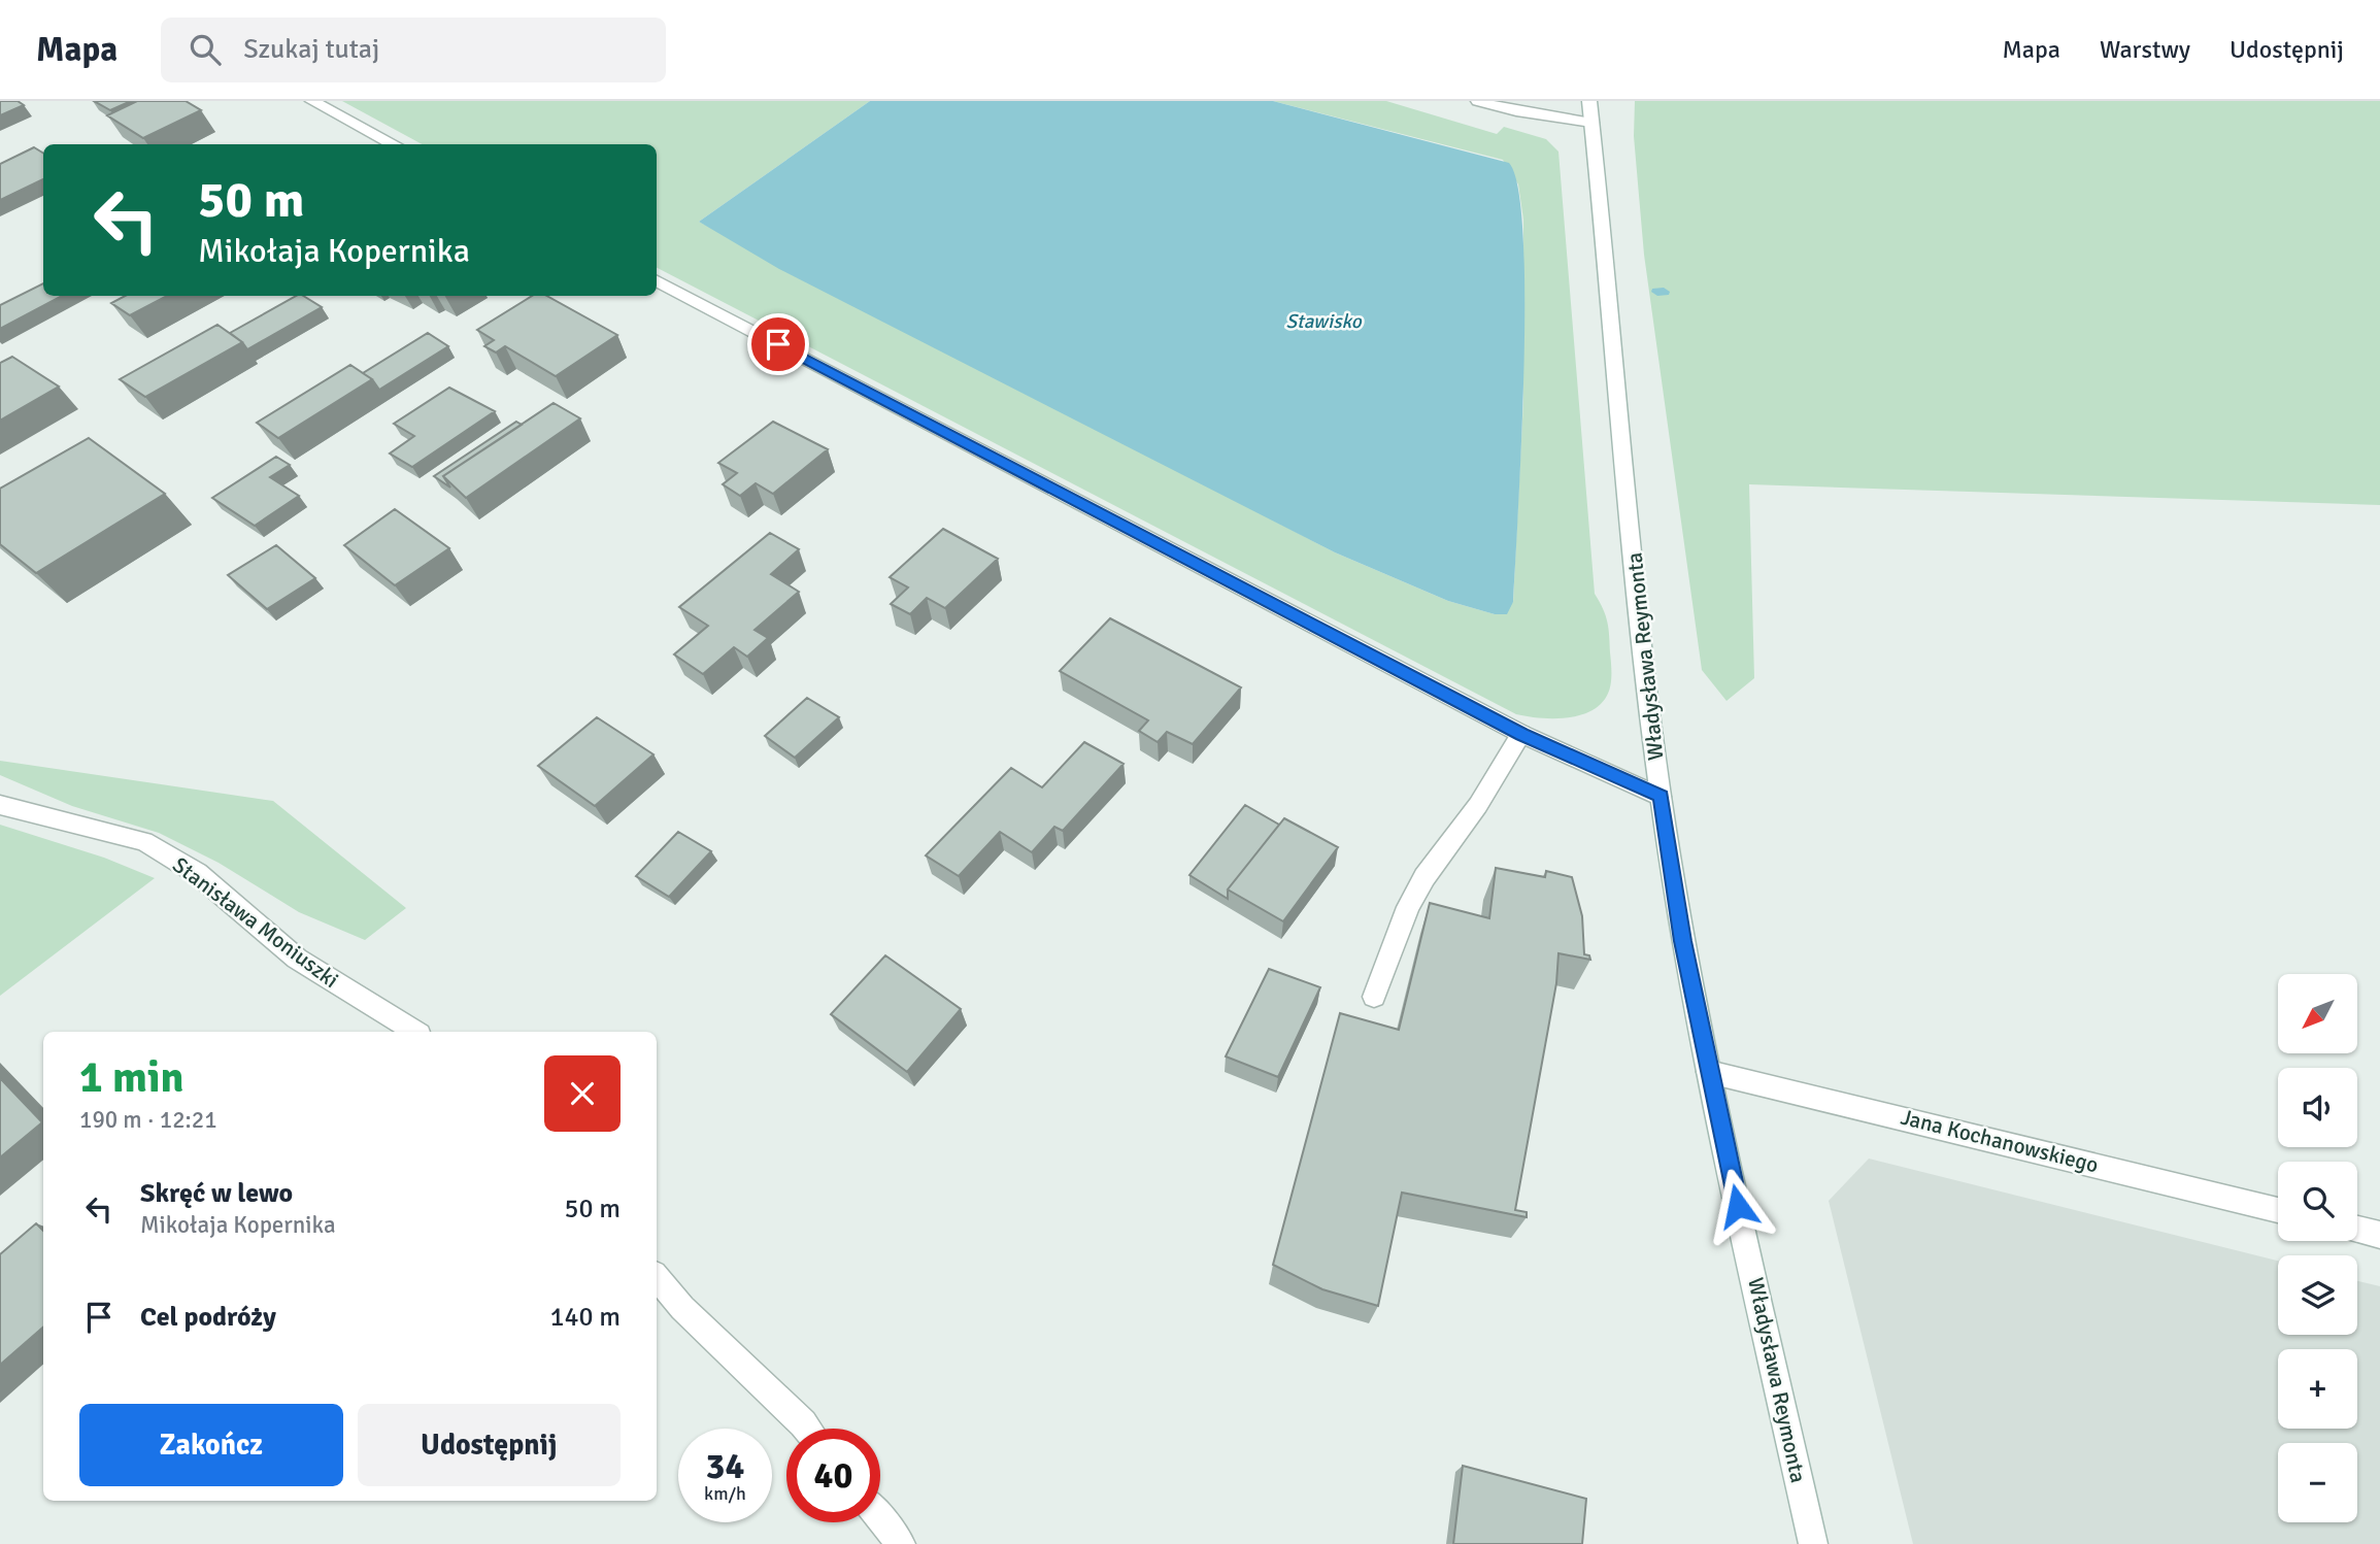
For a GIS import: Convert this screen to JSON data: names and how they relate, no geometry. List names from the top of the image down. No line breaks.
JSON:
{"streets":{"street":["Władysława Reymonta","Stanisława Moniuszki","Jana Kochanowskiego"]},"crossings":[["Władysława Reymonta","Jana Kochanowskiego"]],"water":["Stawisko"],"north":"bottom left","page":{"header":"Mapa","search":"Szukaj tutaj","nav":["Mapa","Warstwy","Udostępnij"],"turn":["50 m","Mikołaja Kopernika"],"map_buttons":["+","−"],"heading":["1 min","190 m · 12:21"],"list":[{"name":"Skręć w lewo","note":"Mikołaja Kopernika","value":"50 m"},{"name":"Cel podróży","value":"140 m"}],"buttons":["Zakończ","Udostępnij"],"speed":"34 km/h","limit":"40"}}
